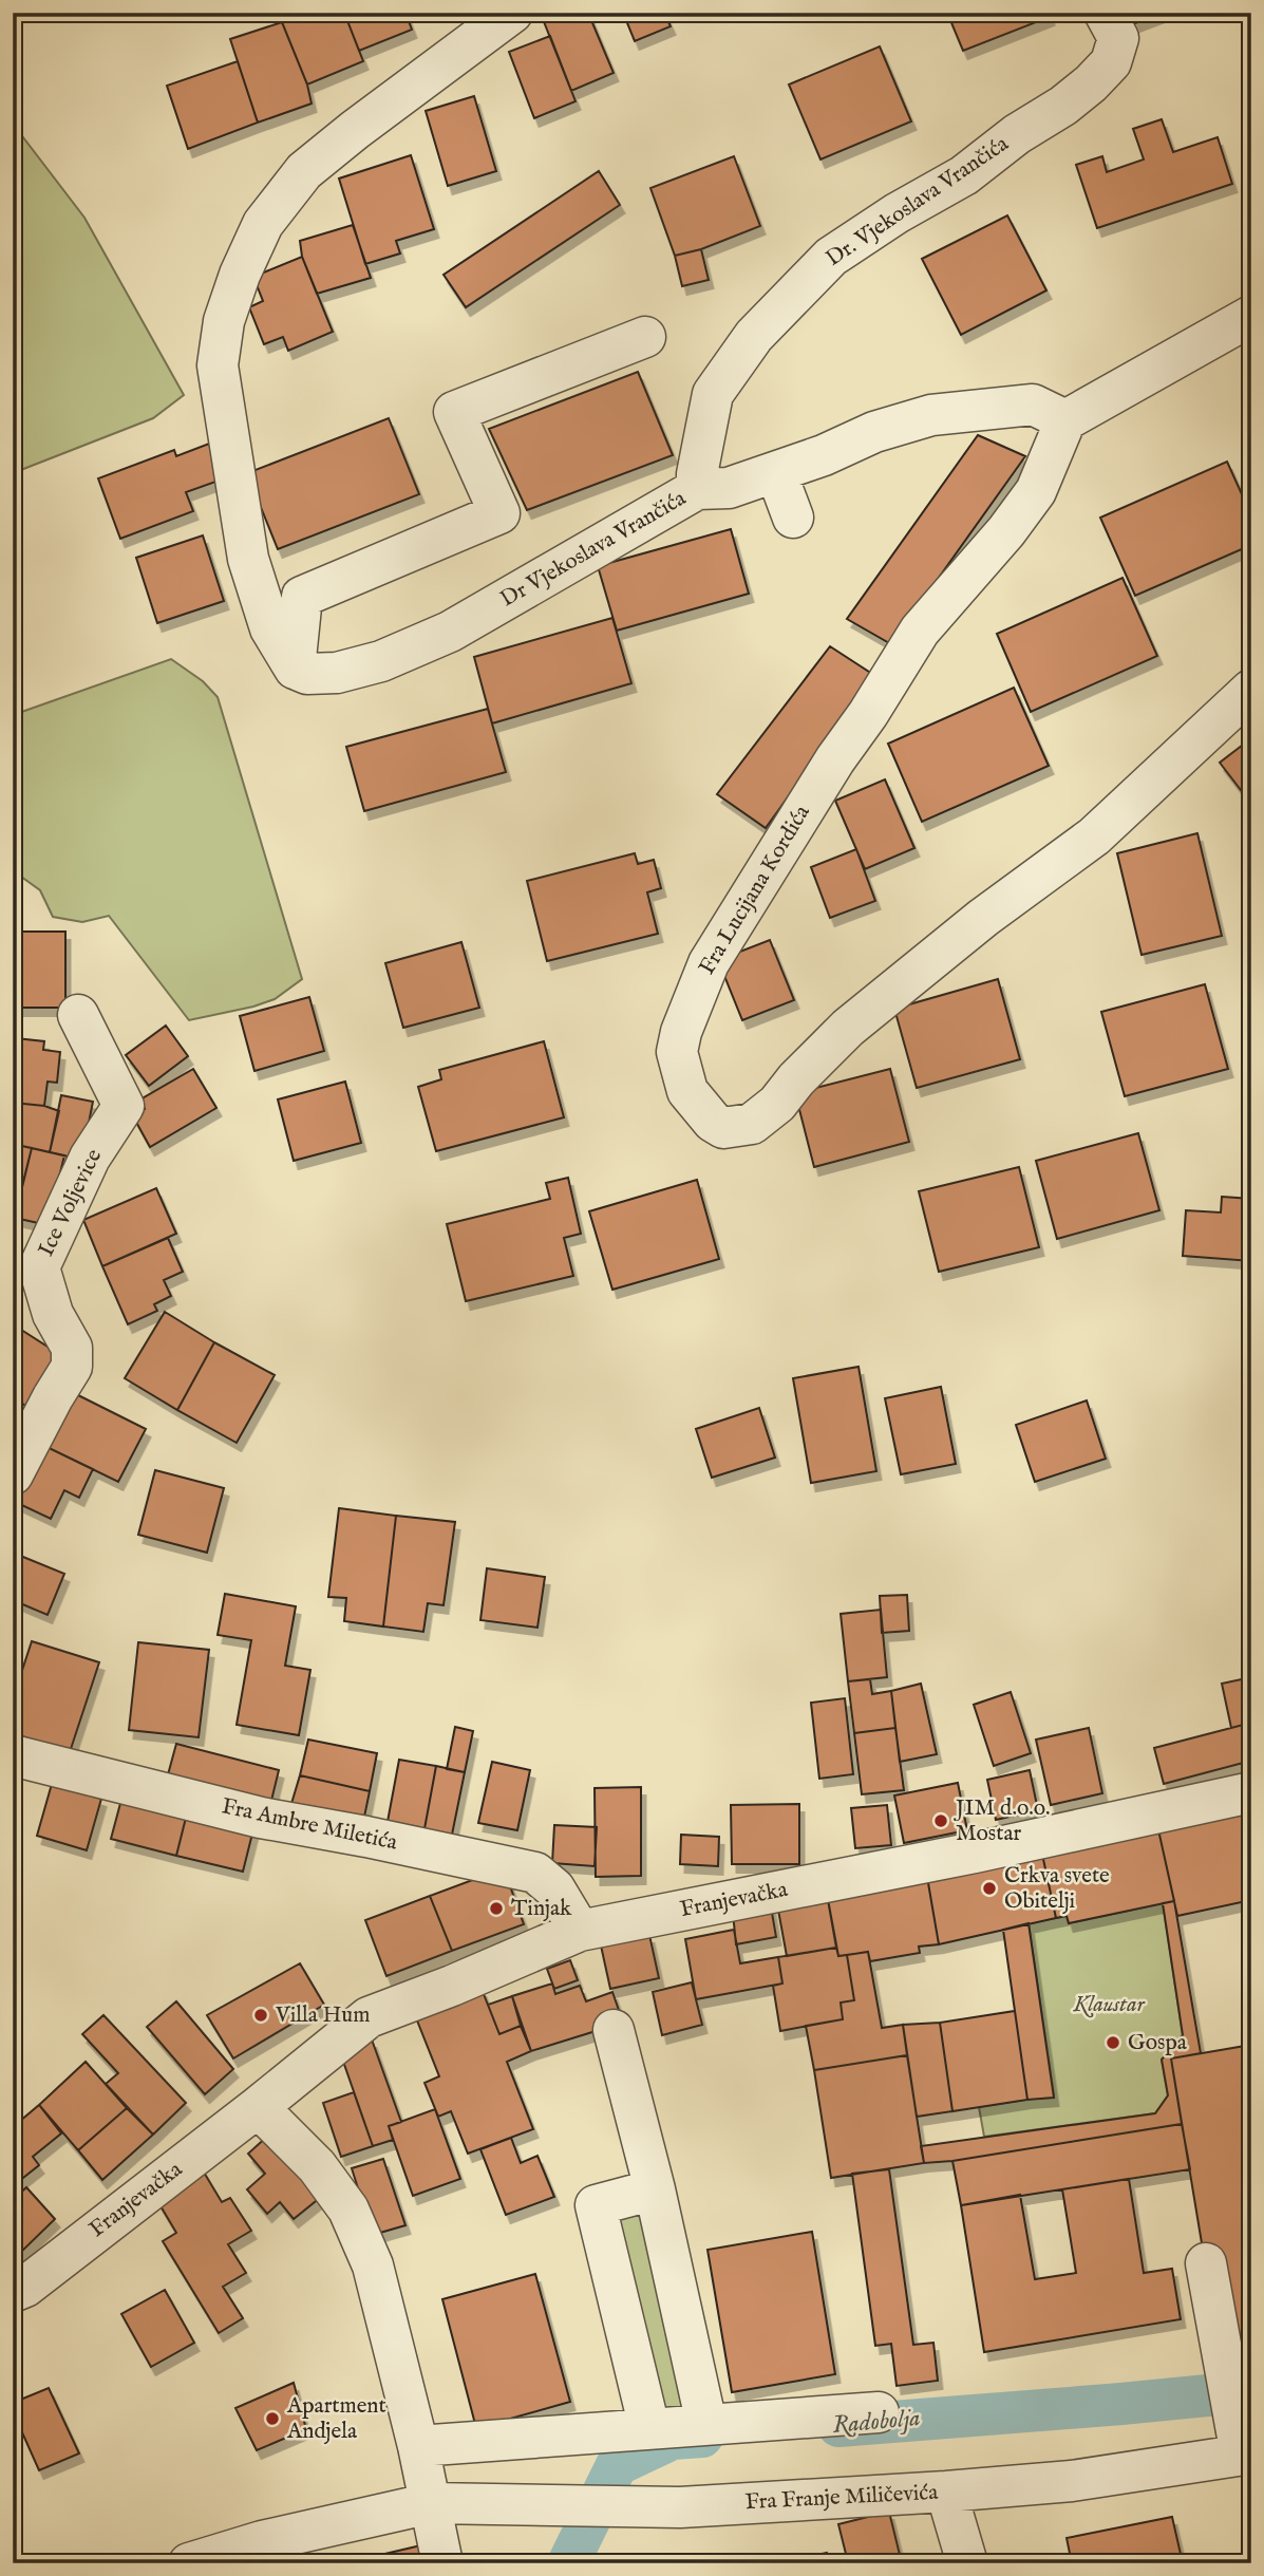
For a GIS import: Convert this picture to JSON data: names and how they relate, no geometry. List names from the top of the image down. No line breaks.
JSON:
{"streets":{"street":["Dr. Vjekoslava Vrančića","Dr Vjekoslava Vrančića","Fra Lucijana Kordića","Ice Voljevice","Fra Ambre Miletića","Franjevačka","Fra Franje Miličevića"]},"crossings":[["Dr. Vjekoslava Vrančića","Dr Vjekoslava Vrančića"],["Dr Vjekoslava Vrančića","Fra Lucijana Kordića"],["Fra Ambre Miletića","Franjevačka"]],"water":["Radobolja"],"parks":["Klaustar"],"places":["JIM d.o.o. Mostar","Crkva svete Obitelji","Tinjak","Villa Hum","Gospa","Apartment Andjela"]}
